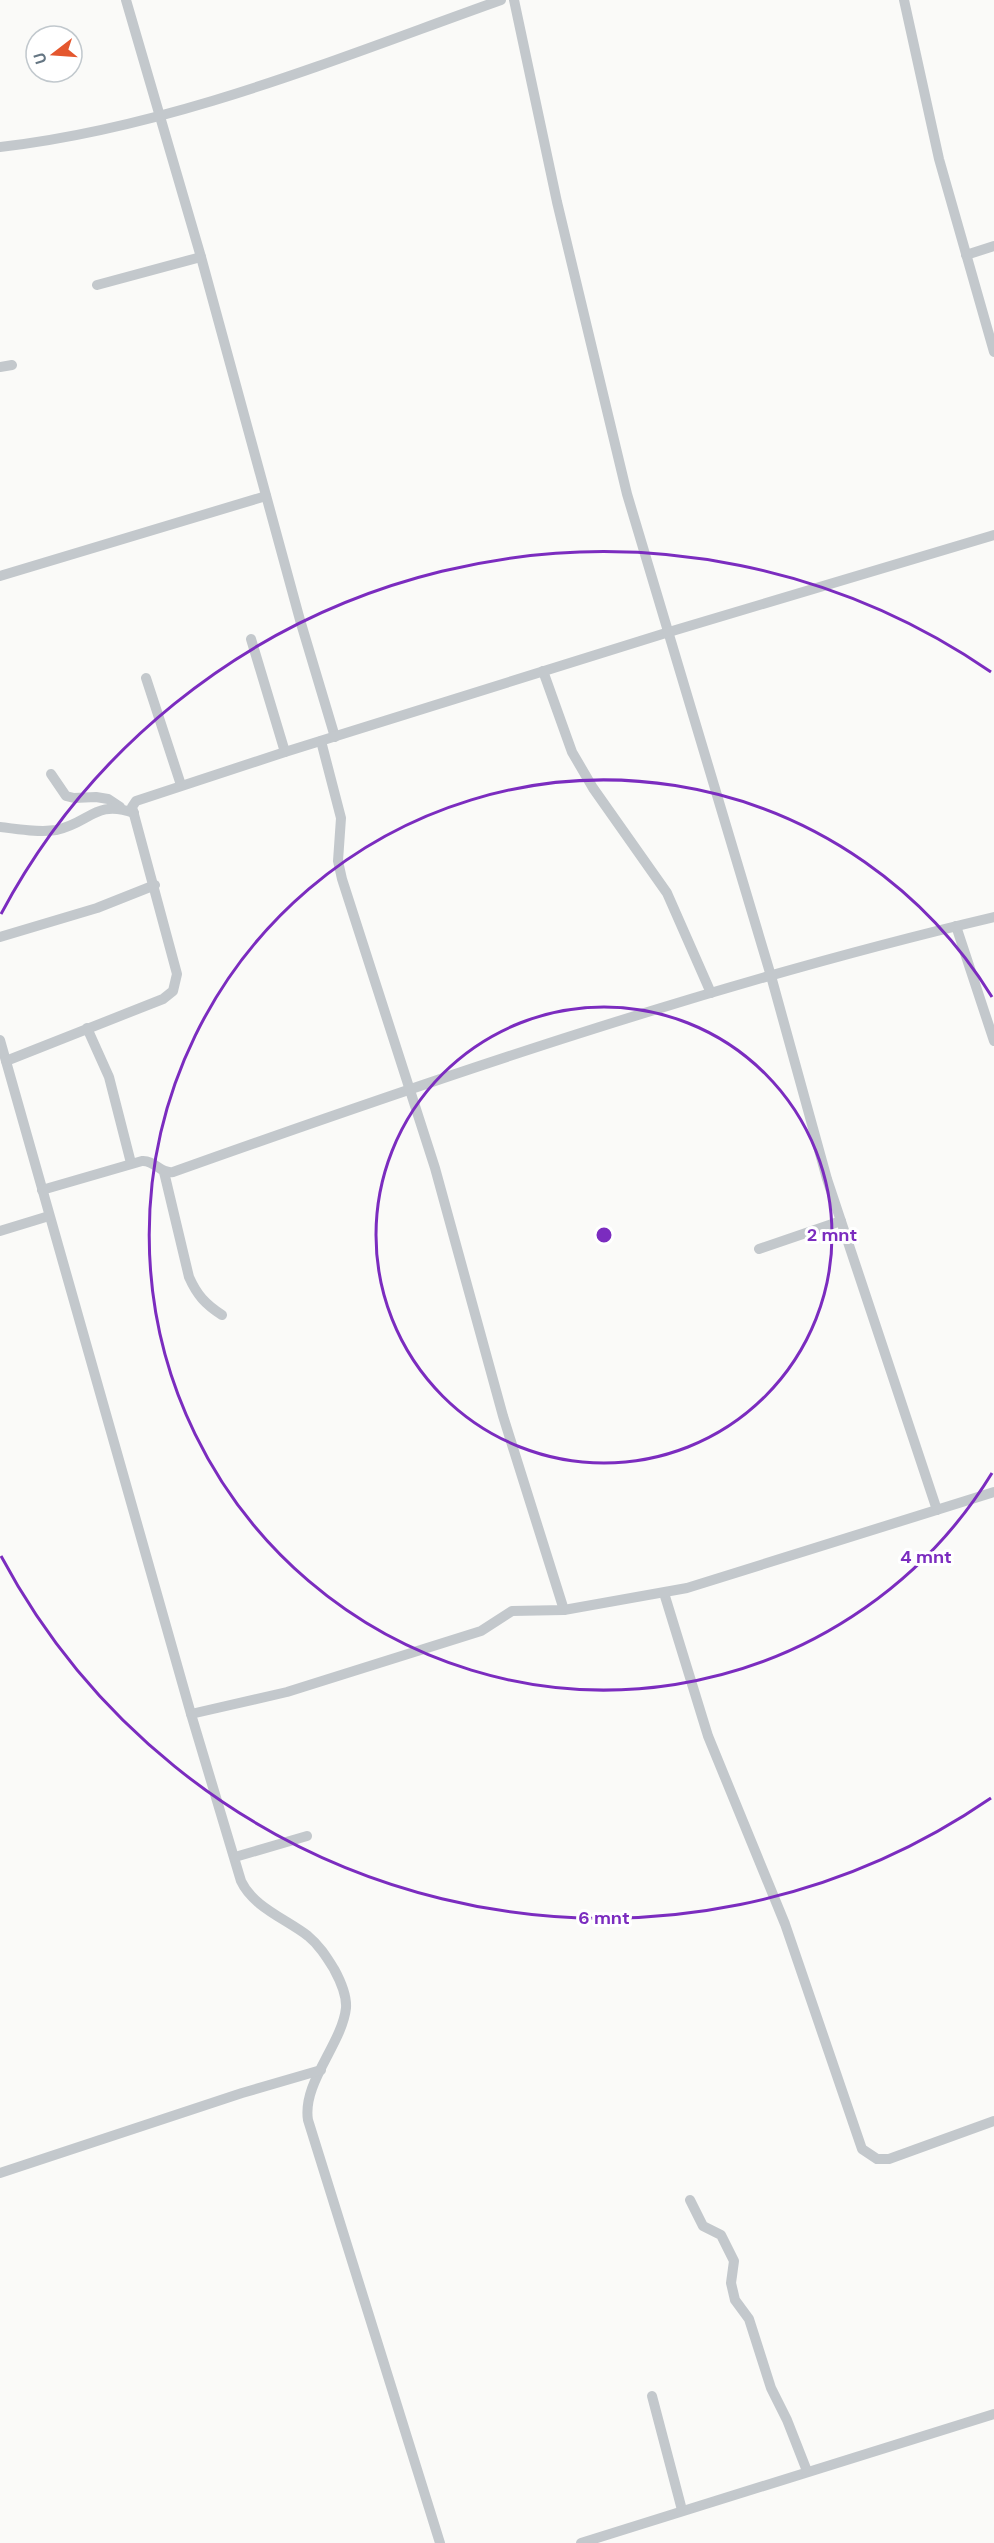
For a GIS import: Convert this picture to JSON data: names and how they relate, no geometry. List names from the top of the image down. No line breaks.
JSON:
{"north":"left","rings":["2 mnt","4 mnt","6 mnt"]}
